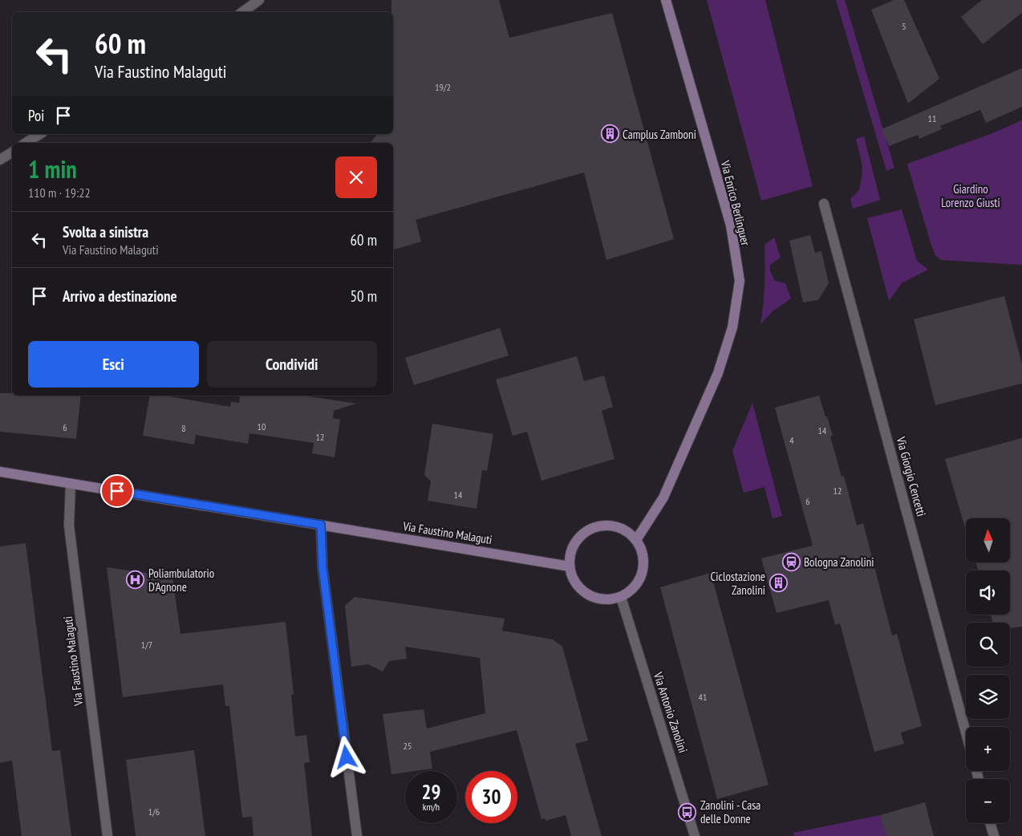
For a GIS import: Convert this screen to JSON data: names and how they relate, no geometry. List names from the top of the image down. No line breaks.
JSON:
{"streets":{"main road":["Via Enrico Berlinguer","Via Faustino Malaguti"],"street":["Via Giorgio Cencetti","Via Antonio Zanolini"]},"crossings":[["Via Enrico Berlinguer","Via Faustino Malaguti"],["Via Enrico Berlinguer","Via Antonio Zanolini"],["Via Faustino Malaguti","Via Antonio Zanolini"]],"parks":["Giardino Lorenzo Giusti"],"places":{"building":["Camplus Zamboni","Ciclostazione Zanolini"],"station":["Bologna Zanolini"],"hospital":["Poliambulatorio D'Agnone"],"bus stop":["Zanolini - Casa delle Donne"]},"house_numbers":["5","19/2","11","10","6","8","14","12","4","12","14","6","1/7","41","25","1/6"],"north":"top","page":{"turn":["60 m","Via Faustino Malaguti"],"then":"Poi","heading":["1 min","110 m · 19:22"],"list":[{"name":"Svolta a sinistra","note":"Via Faustino Malaguti","value":"60 m"},{"name":"Arrivo a destinazione","value":"50 m"}],"buttons":["Esci","Condividi"],"map_buttons":["+","−"],"speed":"29 km/h","limit":"30"}}
